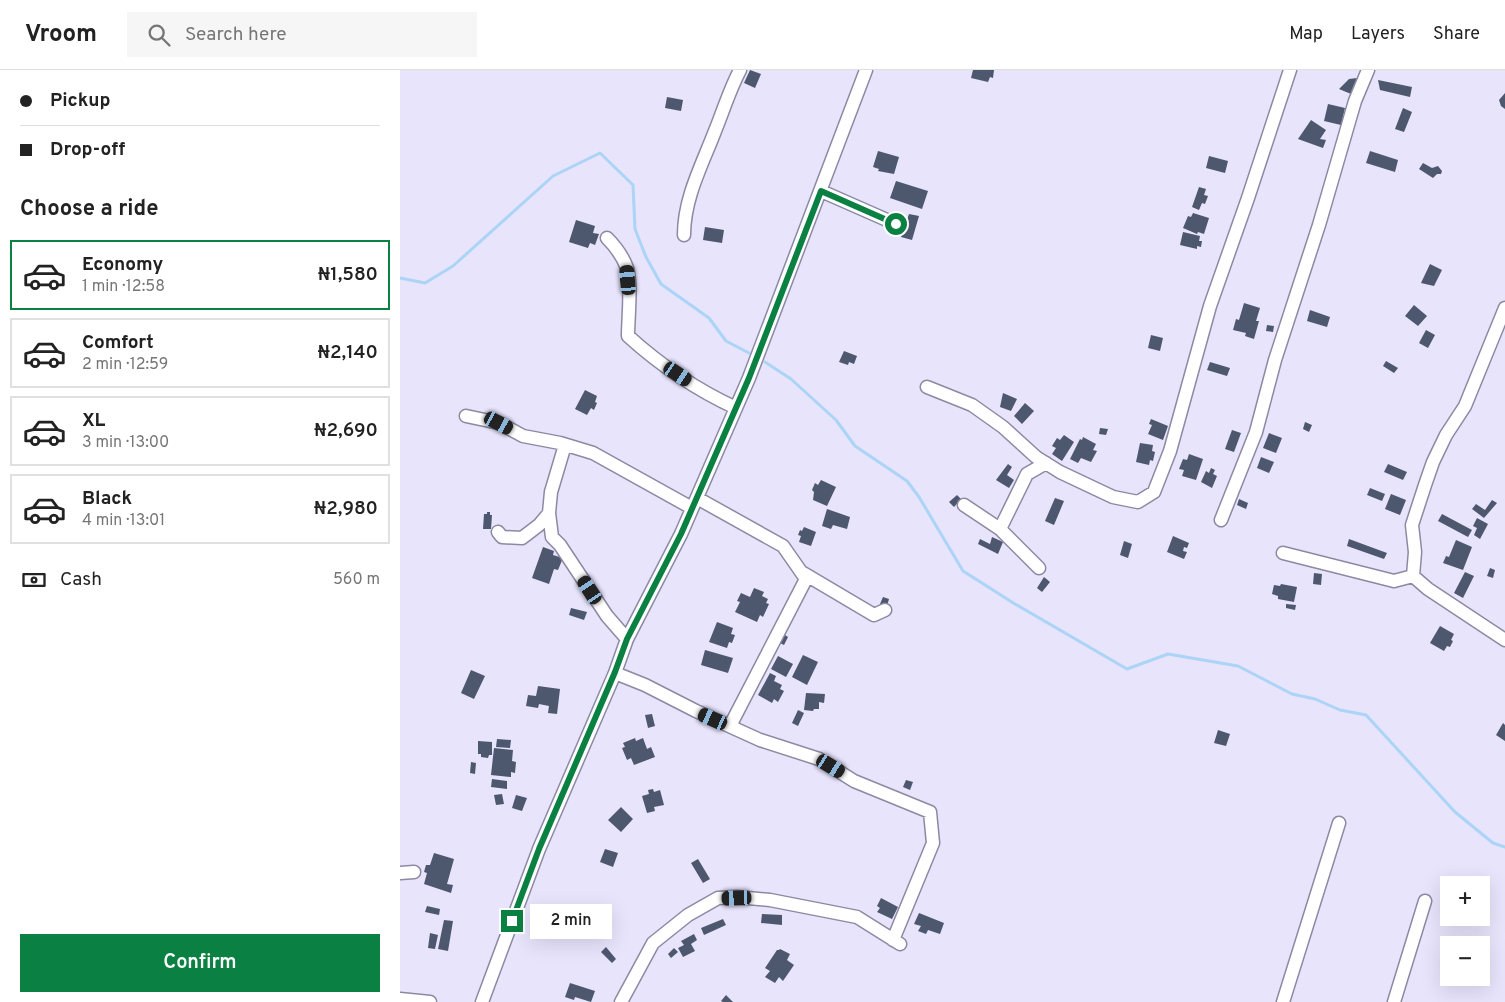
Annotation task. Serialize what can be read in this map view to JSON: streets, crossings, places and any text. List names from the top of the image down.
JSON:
{
  "page": {
    "header": "Vroom",
    "search": "Search here",
    "nav": ["Map", "Layers", "Share"],
    "banner": ["Pickup", "Drop-off"],
    "heading": "Choose a ride",
    "list": [
      {
        "name": "Economy",
        "note": "1 min · 12:58",
        "value": "₦1,580"
      },
      {
        "name": "Comfort",
        "note": "2 min · 12:59",
        "value": "₦2,140"
      },
      {
        "name": "XL",
        "note": "3 min · 13:00",
        "value": "₦2,690"
      },
      {
        "name": "Black",
        "note": "4 min · 13:01",
        "value": "₦2,980"
      }
    ],
    "pay": ["Cash", "560 m"],
    "map_buttons": ["+", "−"],
    "bubble": "2 min",
    "buttons": "Confirm"
  }
}
